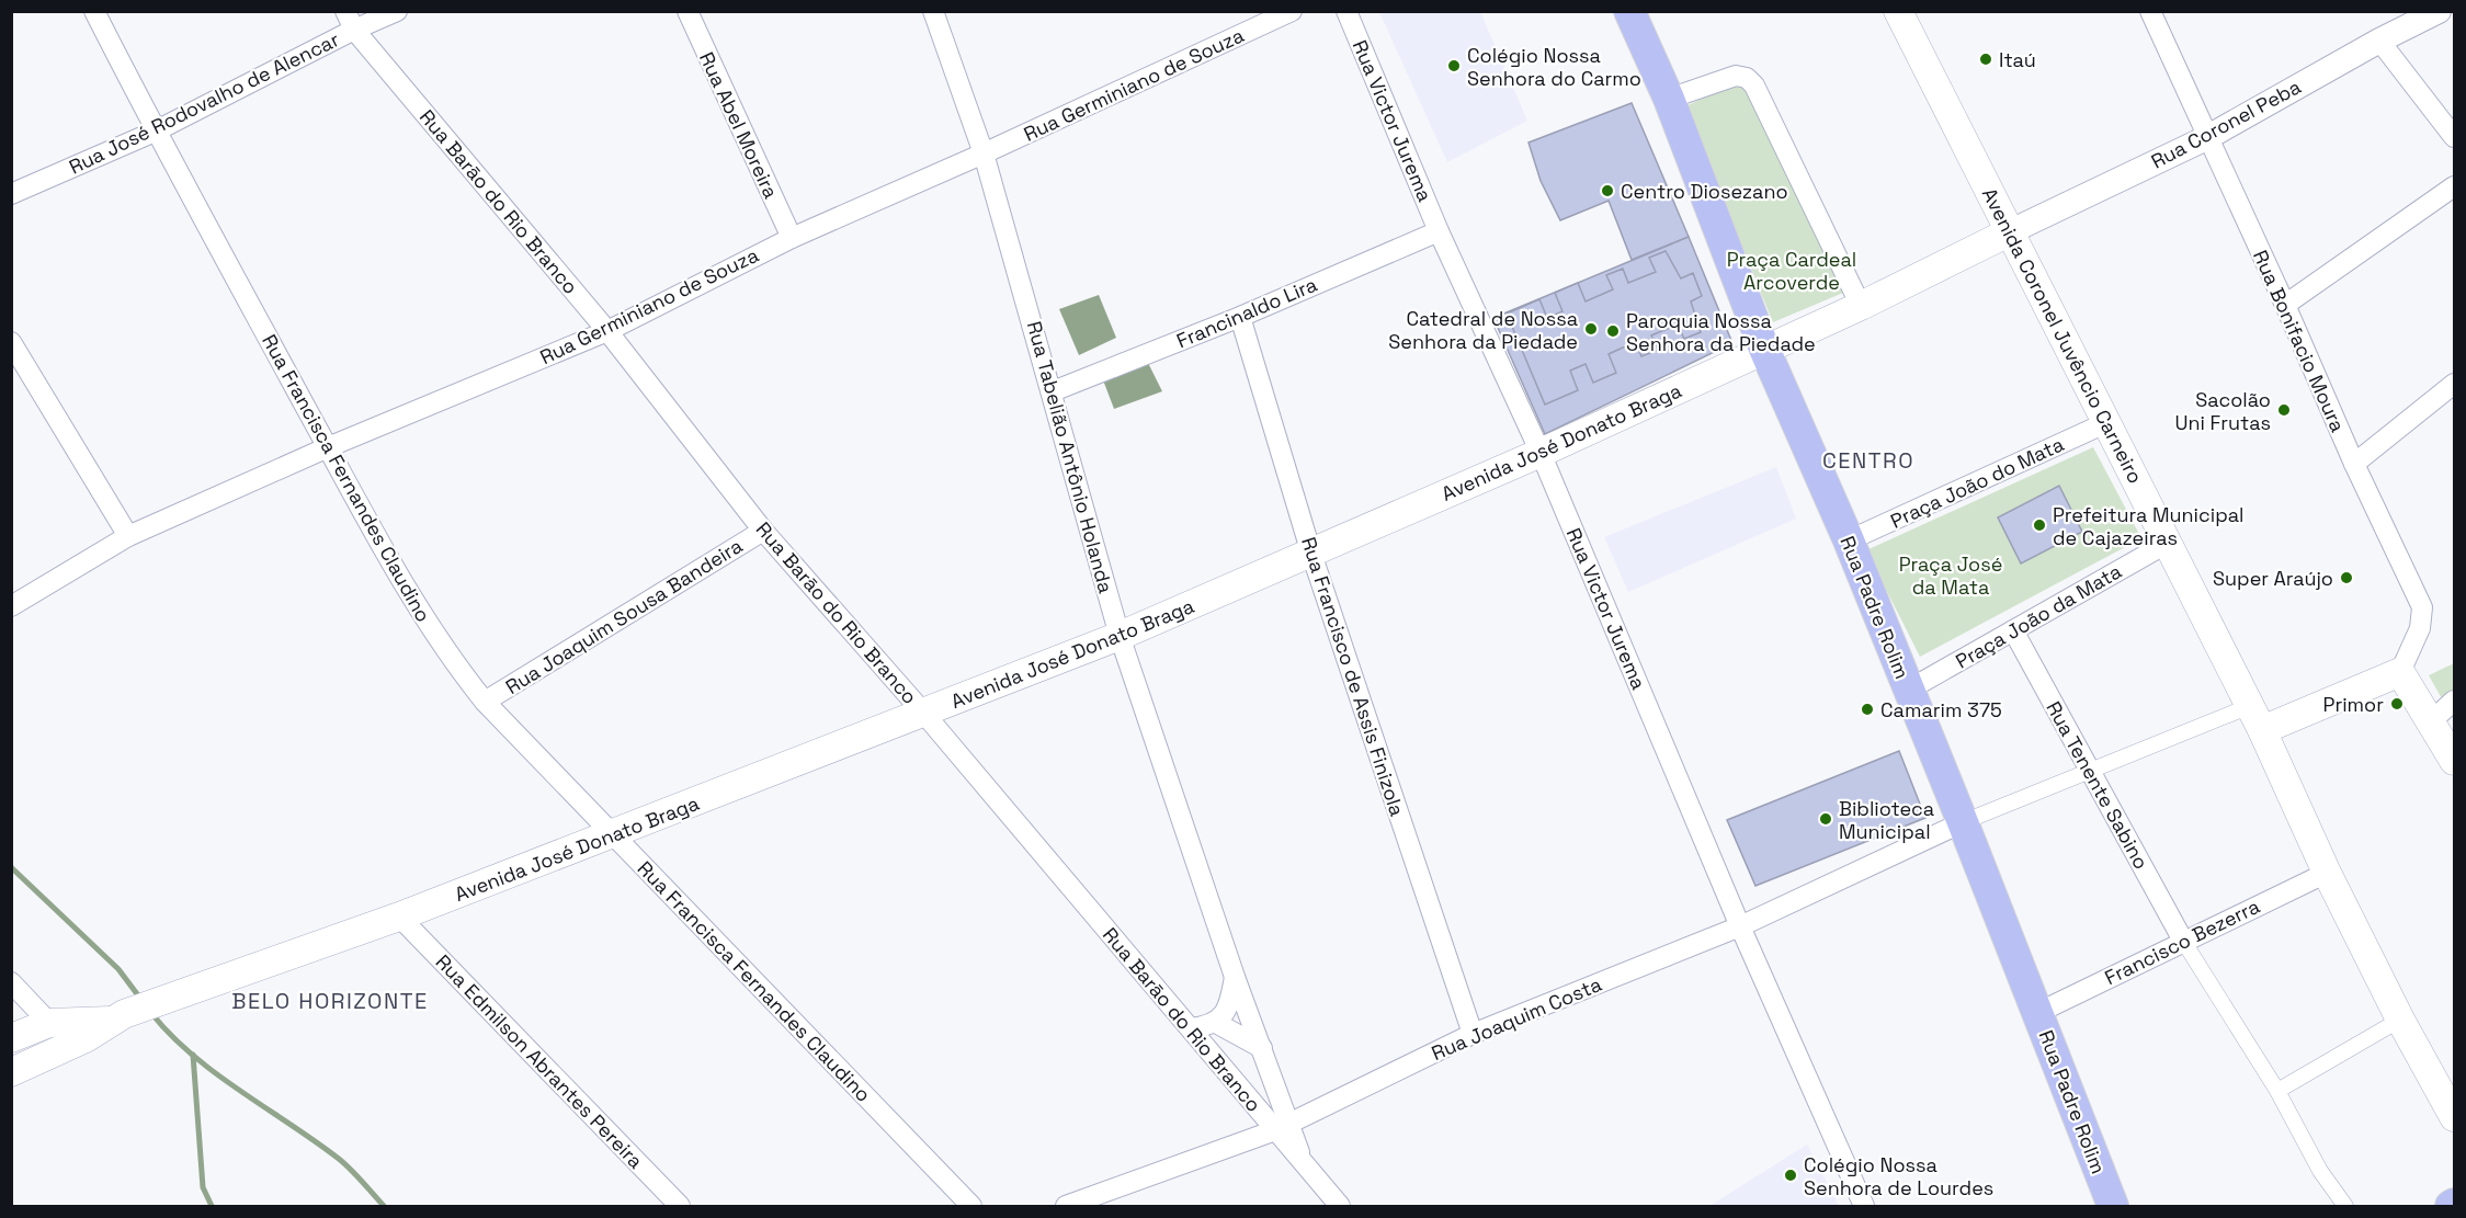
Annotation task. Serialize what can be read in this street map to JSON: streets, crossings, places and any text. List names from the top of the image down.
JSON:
{
  "streets": {
    "main road": ["Avenida Coronel Juvêncio Carneiro", "Avenida José Donato Braga", "Rua Padre Rolim"],
    "street": [
      "Rua Germiniano de Souza",
      "Rua José Rodovalho de Alencar",
      "Rua Victor Jurema",
      "Rua Coronel Peba",
      "Rua Abel Moreira",
      "Rua Barāo do Rio Branco",
      "Francinaldo Lira",
      "Rua Bonifacio Moura",
      "Rua Tabelião Antônio Holanda",
      "Rua Francisca Fernandes Claudino",
      "Praça João do Mata",
      "Rua Joaquim Sousa Bandeira",
      "Praça João da Mata",
      "Rua Francisco de Assis Finizola",
      "Rua Tenente Sabino",
      "Francisco Bezerra",
      "Rua Joaquim Costa",
      "Rua Edmilson Abrantes Pereira"
    ]
  },
  "crossings": [
    ["Rua Germiniano de Souza", "Rua Abel Moreira"],
    ["Rua Germiniano de Souza", "Rua Barāo do Rio Branco"],
    ["Rua Germiniano de Souza", "Rua Tabelião Antônio Holanda"],
    ["Rua Germiniano de Souza", "Rua Francisca Fernandes Claudino"],
    ["Rua José Rodovalho de Alencar", "Rua Barāo do Rio Branco"],
    ["Rua José Rodovalho de Alencar", "Rua Francisca Fernandes Claudino"],
    ["Rua Victor Jurema", "Francinaldo Lira"],
    ["Rua Victor Jurema", "Avenida José Donato Braga"],
    ["Rua Victor Jurema", "Rua Joaquim Costa"],
    ["Rua Coronel Peba", "Avenida Coronel Juvêncio Carneiro"],
    ["Rua Coronel Peba", "Rua Bonifacio Moura"],
    ["Rua Coronel Peba", "Avenida José Donato Braga"],
    ["Rua Barāo do Rio Branco", "Avenida José Donato Braga"],
    ["Rua Barāo do Rio Branco", "Rua Tabelião Antônio Holanda"],
    ["Rua Barāo do Rio Branco", "Rua Joaquim Sousa Bandeira"],
    ["Rua Barāo do Rio Branco", "Rua Joaquim Costa"],
    ["Francinaldo Lira", "Rua Tabelião Antônio Holanda"],
    ["Francinaldo Lira", "Rua Francisco de Assis Finizola"],
    ["Avenida Coronel Juvêncio Carneiro", "Avenida José Donato Braga"],
    ["Avenida Coronel Juvêncio Carneiro", "Praça João do Mata"],
    ["Avenida Coronel Juvêncio Carneiro", "Praça João da Mata"],
    ["Avenida Coronel Juvêncio Carneiro", "Francisco Bezerra"],
    ["Avenida José Donato Braga", "Rua Tabelião Antônio Holanda"],
    ["Avenida José Donato Braga", "Rua Francisca Fernandes Claudino"],
    ["Avenida José Donato Braga", "Rua Padre Rolim"],
    ["Avenida José Donato Braga", "Rua Francisco de Assis Finizola"],
    ["Avenida José Donato Braga", "Rua Edmilson Abrantes Pereira"],
    ["Rua Tabelião Antônio Holanda", "Rua Joaquim Costa"],
    ["Rua Francisca Fernandes Claudino", "Rua Joaquim Sousa Bandeira"],
    ["Praça João do Mata", "Rua Padre Rolim"],
    ["Rua Padre Rolim", "Praça João da Mata"],
    ["Rua Padre Rolim", "Francisco Bezerra"],
    ["Rua Padre Rolim", "Rua Joaquim Costa"],
    ["Praça João da Mata", "Rua Tenente Sabino"],
    ["Rua Francisco de Assis Finizola", "Rua Joaquim Costa"],
    ["Rua Tenente Sabino", "Francisco Bezerra"]
  ],
  "districts": ["CENTRO", "BELO HORIZONTE"],
  "parks": ["Praça Cardeal Arcoverde", "Praça José da Mata"],
  "places": [
    "Itaú",
    "Colégio Nossa Senhora do Carmo",
    "Centro Diosezano",
    "Catedral de Nossa Senhora da Piedade",
    "Paroquia Nossa Senhora da Piedade",
    "Sacolão Uni Frutas",
    "Prefeitura Municipal de Cajazeiras",
    "Super Araújo",
    "Primor",
    "Camarim 375",
    "Biblioteca Municipal",
    "Colégio Nossa Senhora de Lourdes"
  ]
}
